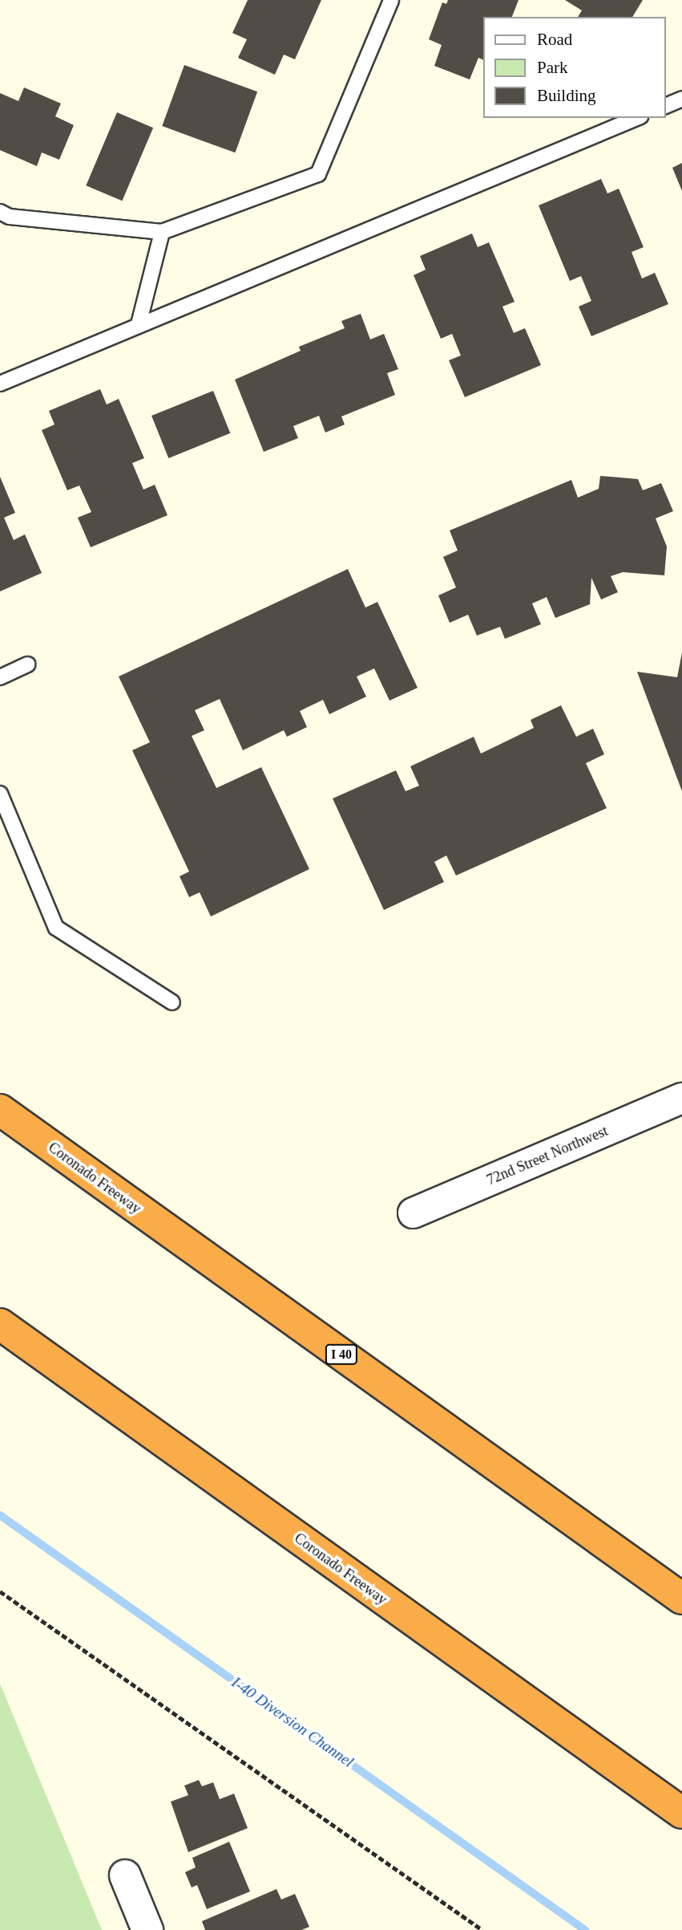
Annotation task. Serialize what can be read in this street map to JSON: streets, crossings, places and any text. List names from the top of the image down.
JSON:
{
  "streets": {
    "highway": ["Coronado Freeway", "I 40"],
    "street": ["72nd Street Northwest"]
  },
  "water": ["I-40 Diversion Channel"],
  "legend": ["Road", "Park", "Building"]
}
